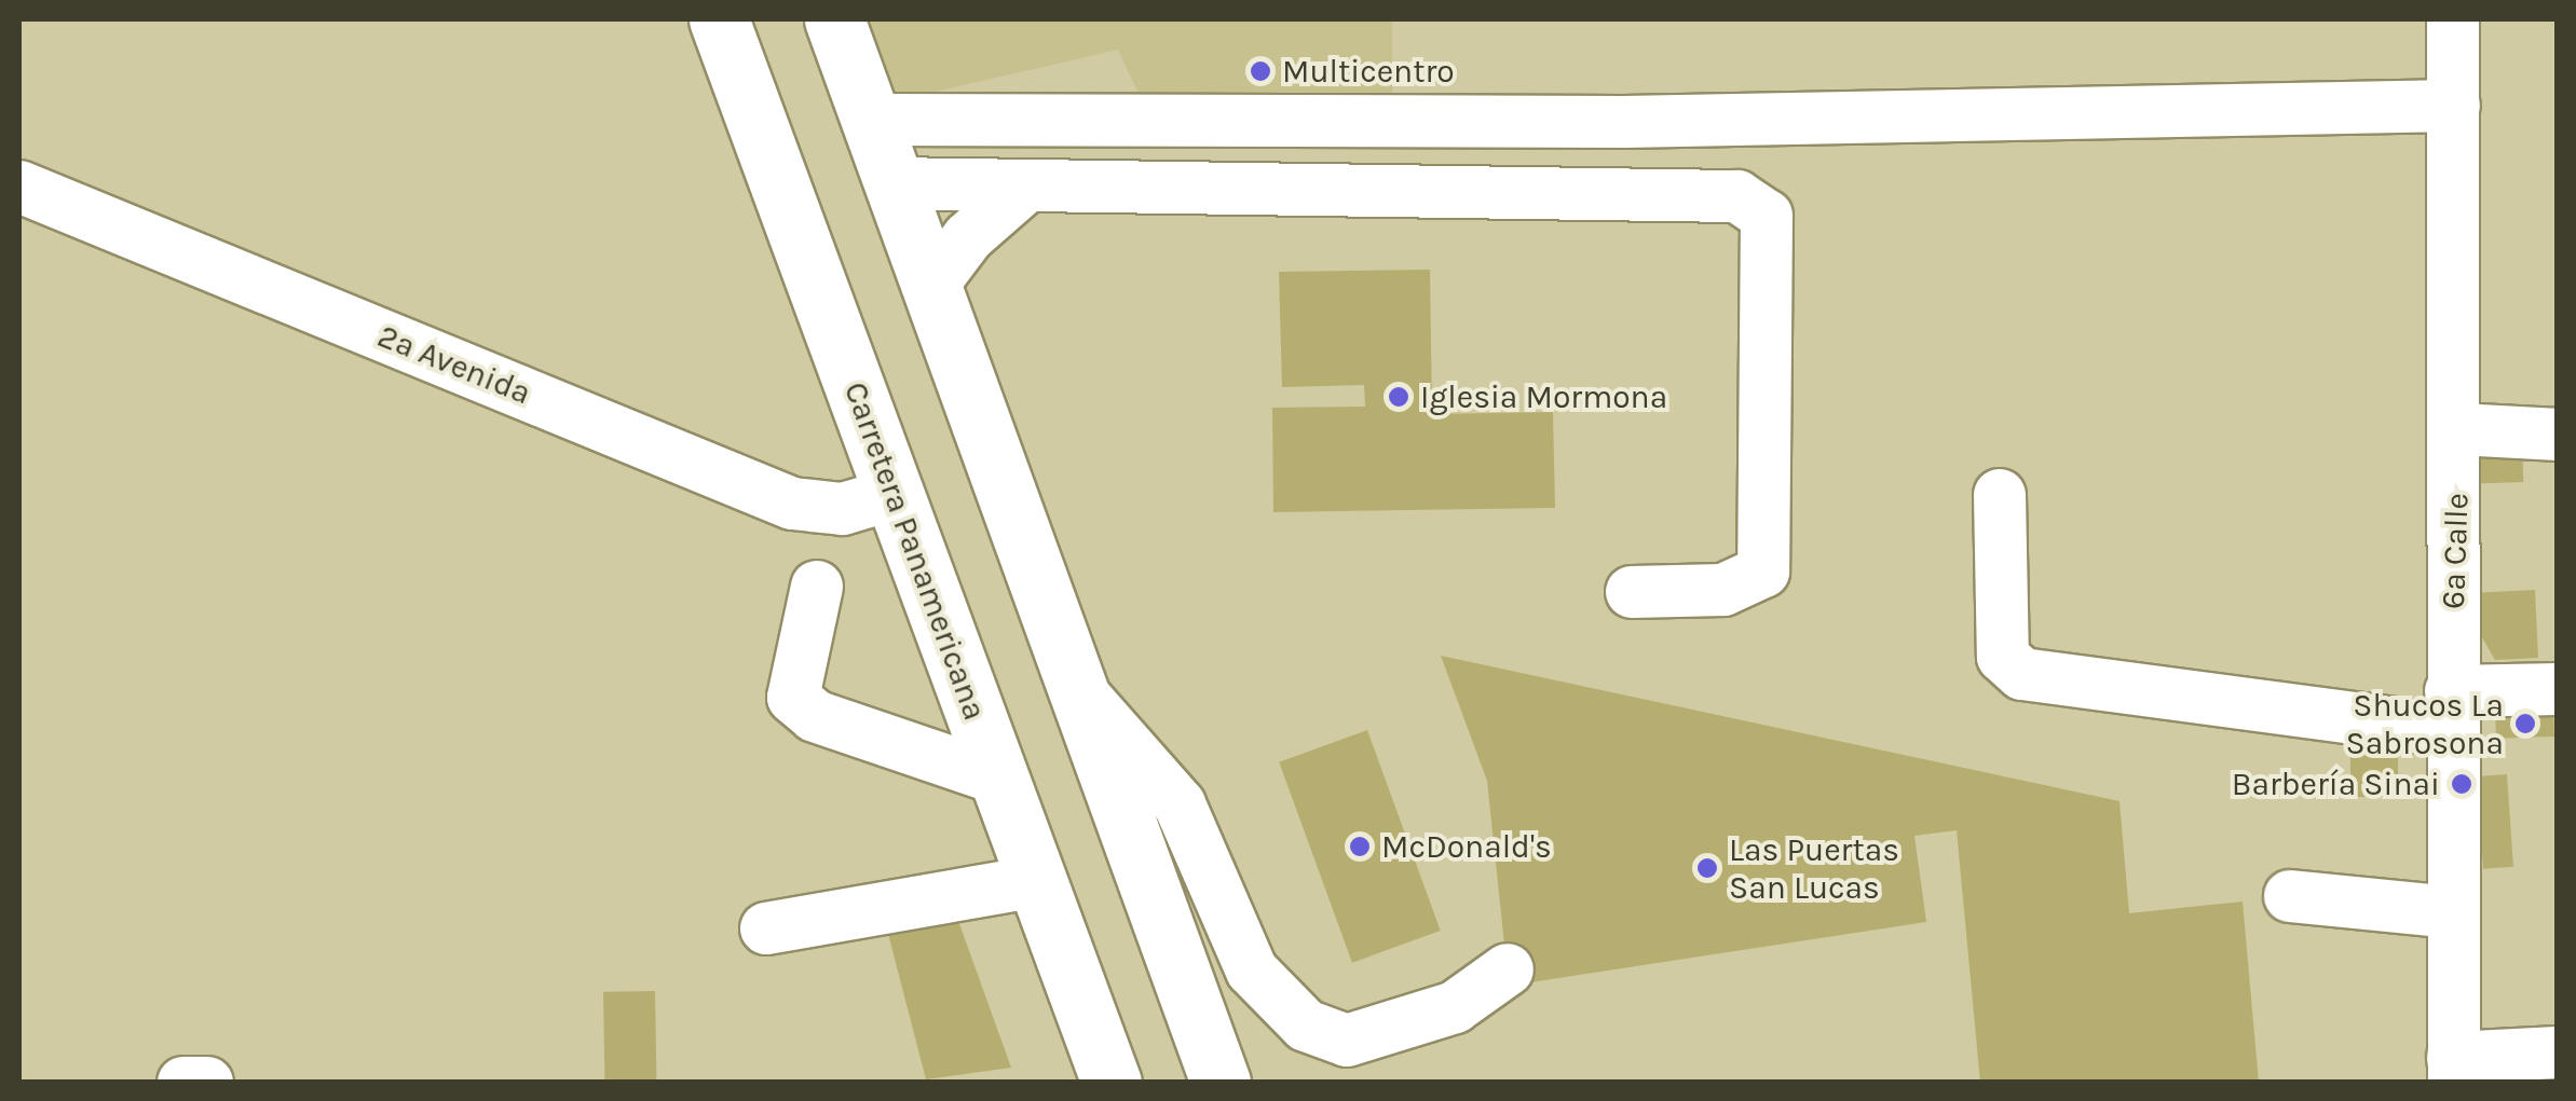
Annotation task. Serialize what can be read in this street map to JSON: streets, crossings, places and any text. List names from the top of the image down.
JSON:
{
  "streets": {
    "highway": ["Carretera Panamericana"],
    "street": ["2a Avenida", "6a Calle"]
  },
  "crossings": [
    ["2a Avenida", "Carretera Panamericana"]
  ],
  "places": [
    "Multicentro",
    "Iglesia Mormona",
    "Shucos La Sabrosona",
    "Barbería Sinai",
    "McDonald's",
    "Las Puertas San Lucas"
  ]
}
